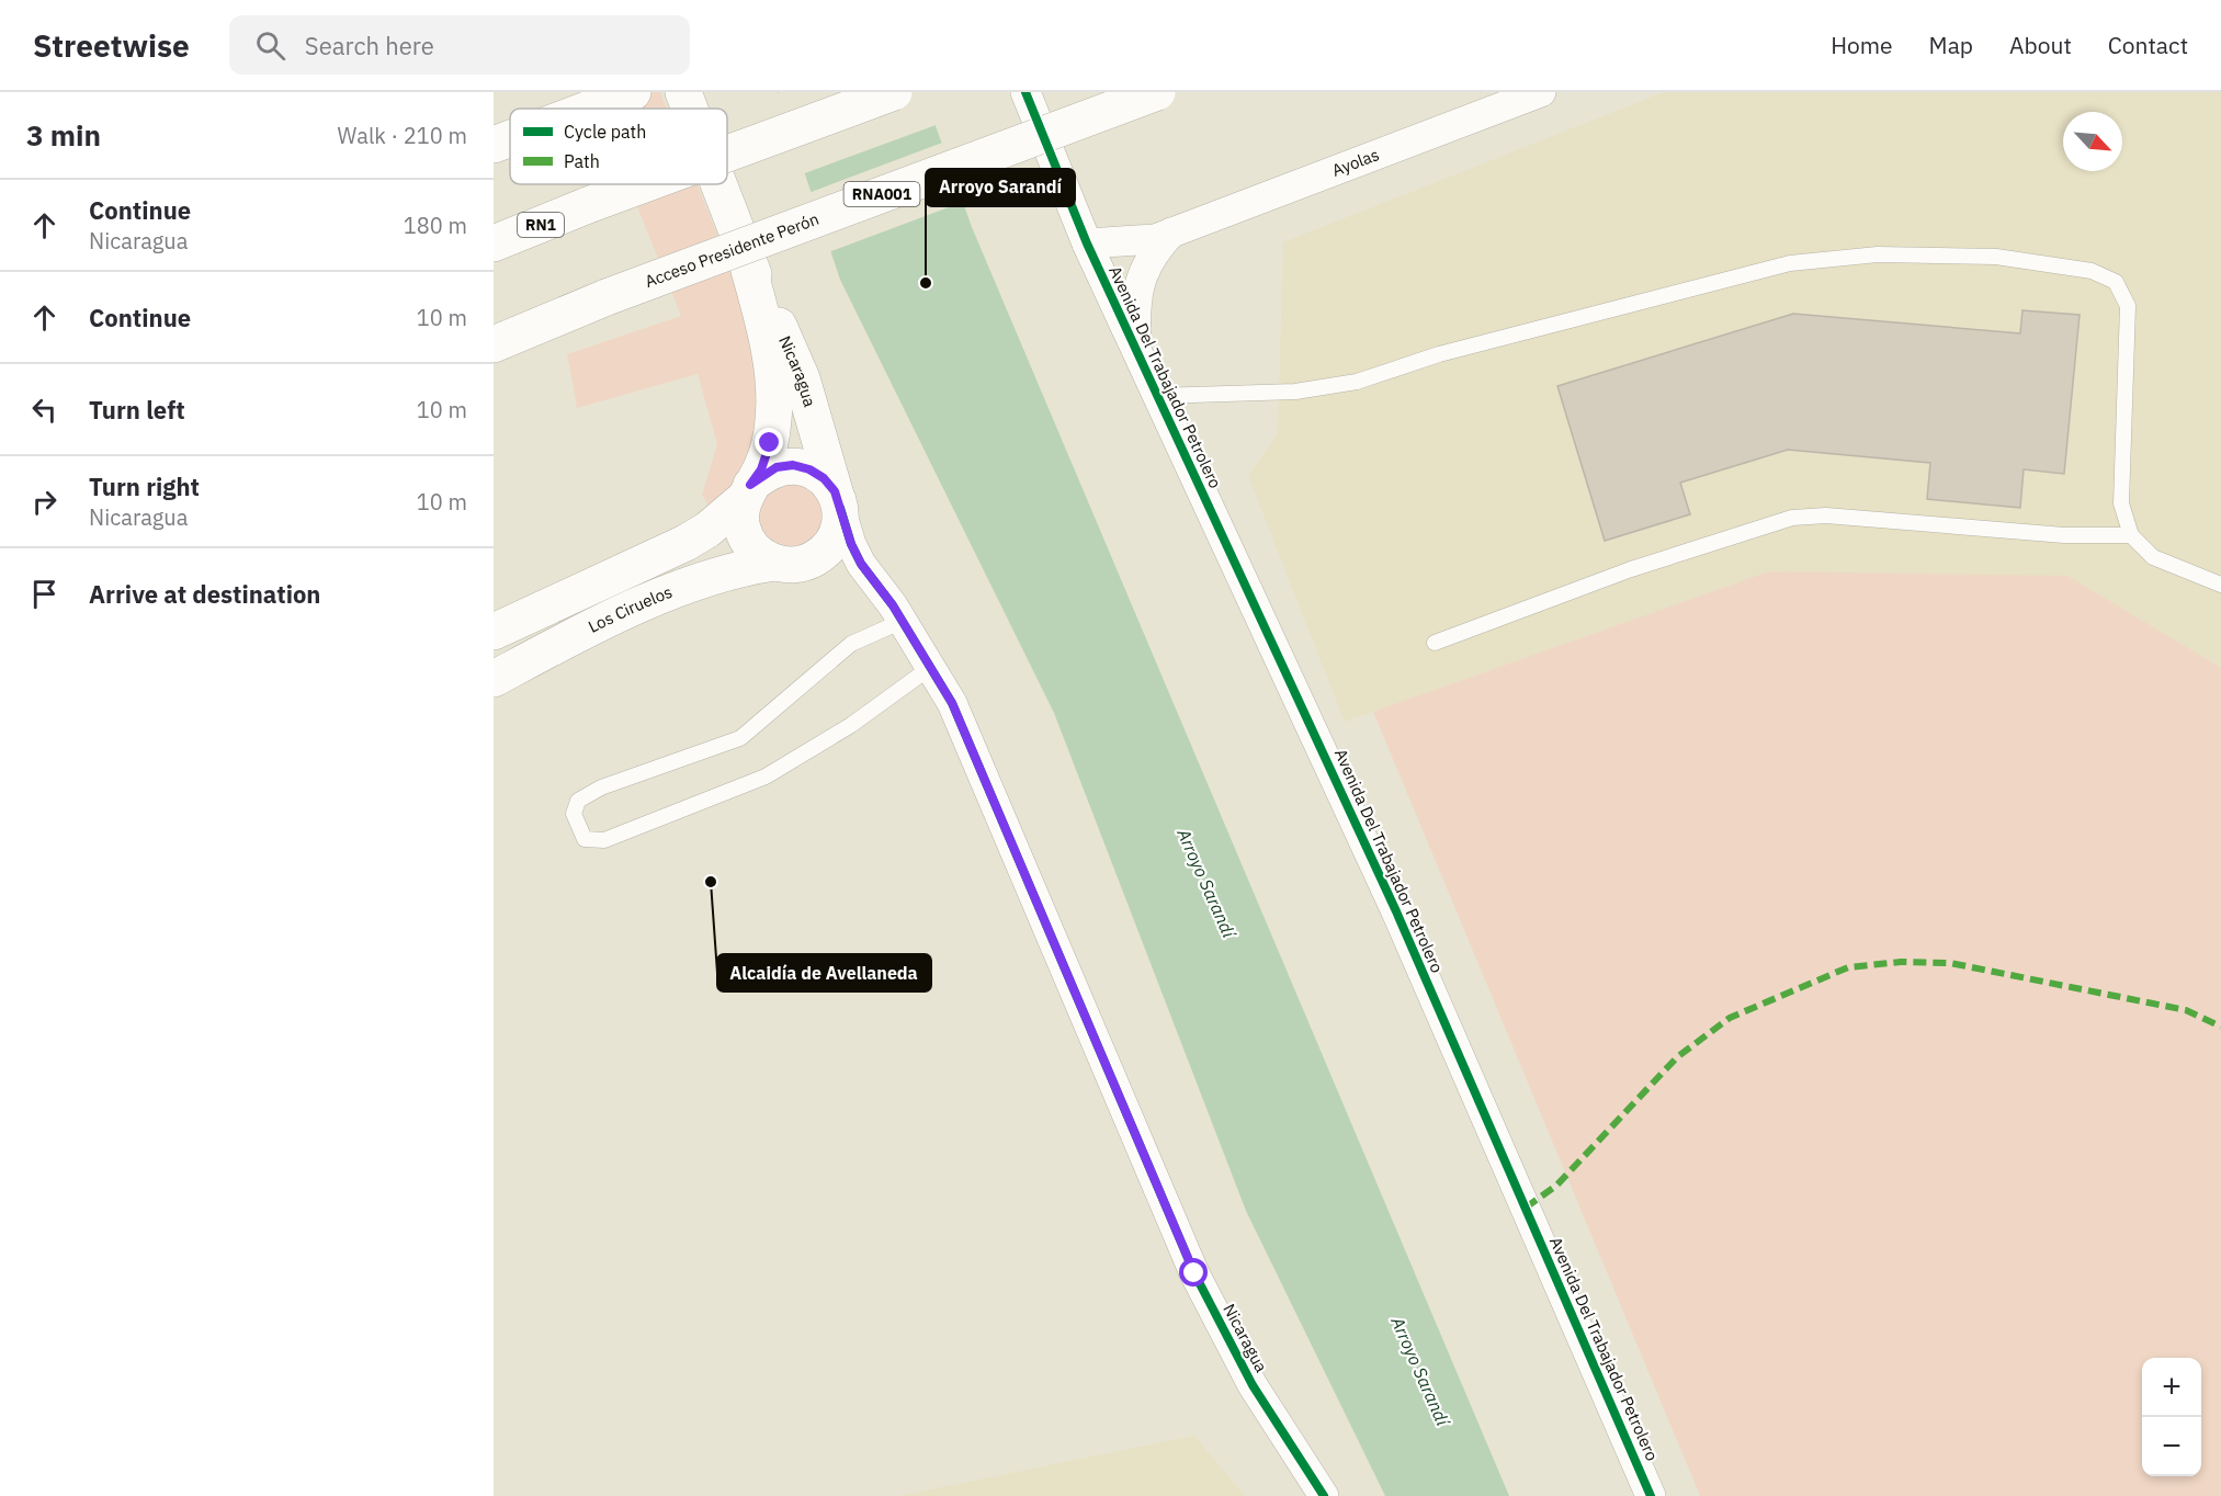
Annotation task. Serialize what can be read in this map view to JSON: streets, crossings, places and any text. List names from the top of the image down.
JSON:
{
  "streets": {
    "main road": [
      "RNA001",
      "RN1",
      "Acceso Presidente Perón",
      "Nicaragua",
      "Los Ciruelos"
    ],
    "street": ["Ayolas", "Avenida Del Trabajador Petrolero"]
  },
  "crossings": [
    ["Ayolas", "Avenida Del Trabajador Petrolero"],
    ["Nicaragua", "Los Ciruelos"]
  ],
  "water": ["Arroyo Sarandí"],
  "places": ["Arroyo Sarandí", "Alcaidía de Avellaneda"],
  "legend": ["Cycle path", "Path"],
  "north": "bottom right",
  "page": {
    "header": "Streetwise",
    "search": "Search here",
    "nav": [
      "Home",
      "Map",
      "About",
      "Contact"
    ],
    "heading": ["3 min", "Walk · 210 m"],
    "list": [
      ["Continue", "Nicaragua", "180 m"],
      ["Continue", "10 m"],
      ["Turn left", "10 m"],
      ["Turn right", "Nicaragua", "10 m"],
      "Arrive at destination"
    ],
    "map_buttons": ["+", "−"]
  }
}
